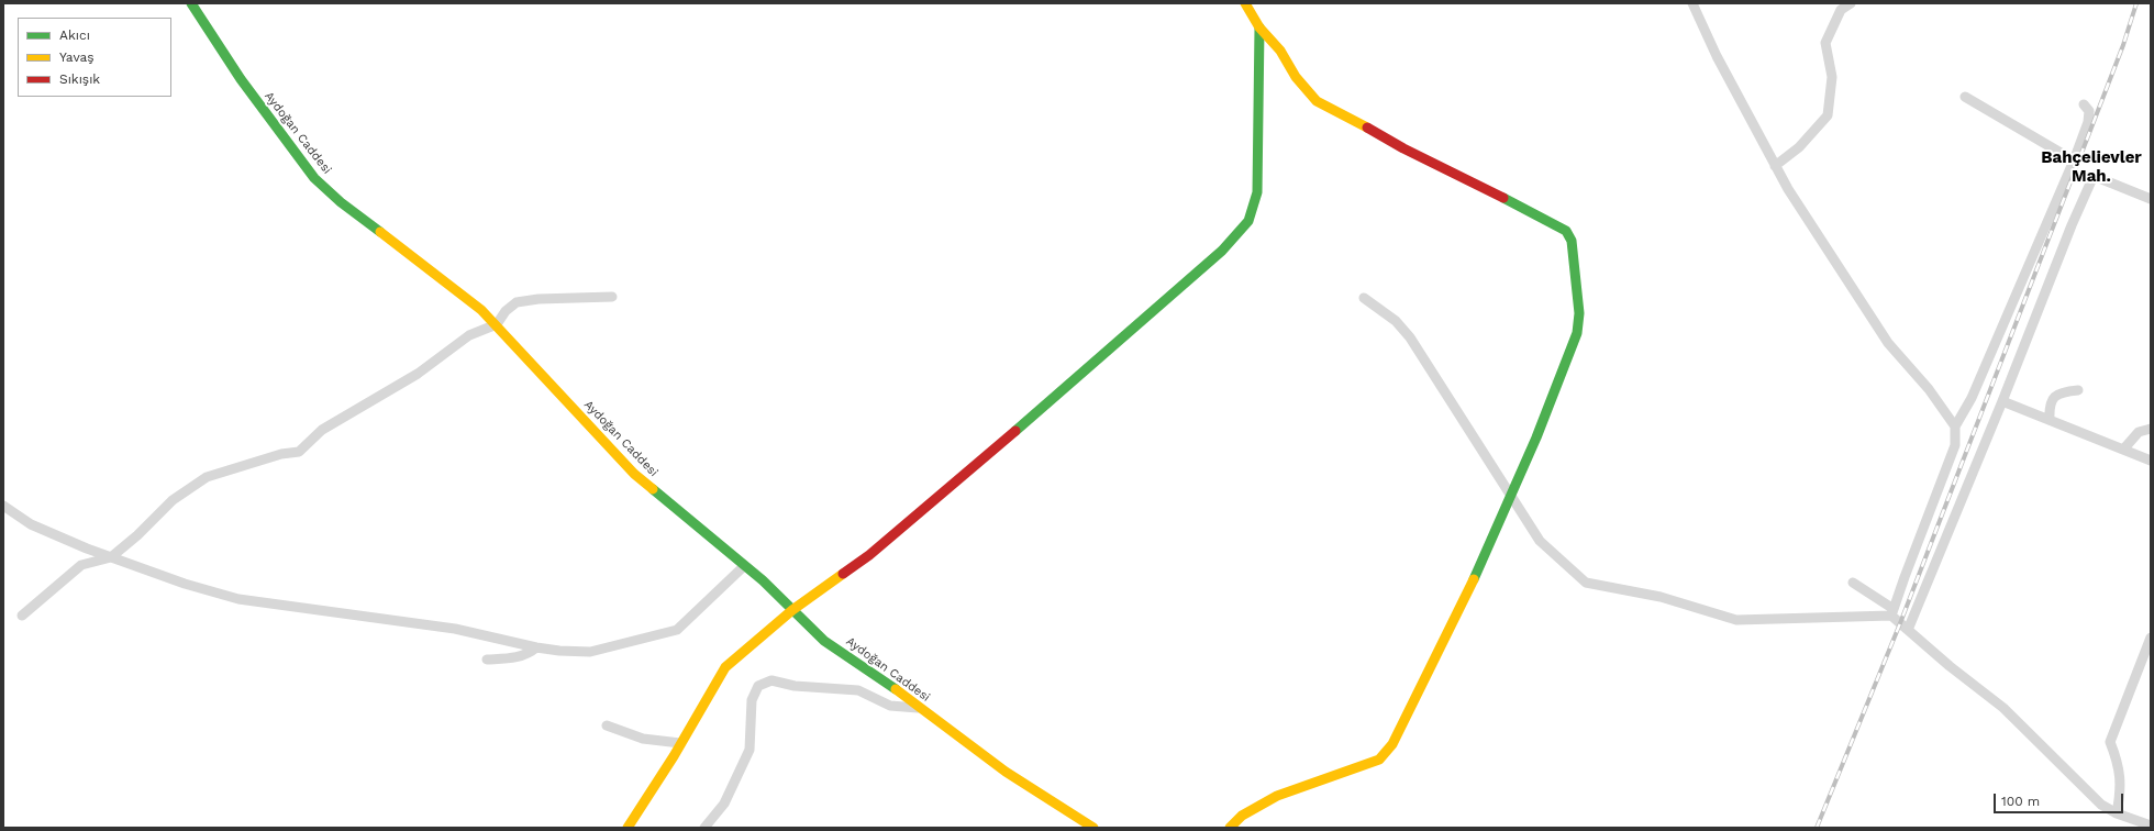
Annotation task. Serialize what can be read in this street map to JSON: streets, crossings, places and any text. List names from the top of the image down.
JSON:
{
  "streets": {
    "street": ["Aydoğan Caddesi"]
  },
  "districts": ["Bahçelievler Mah."],
  "legend": ["Akıcı", "Yavaş", "Sıkışık"],
  "scale_bar": "100 m"
}
